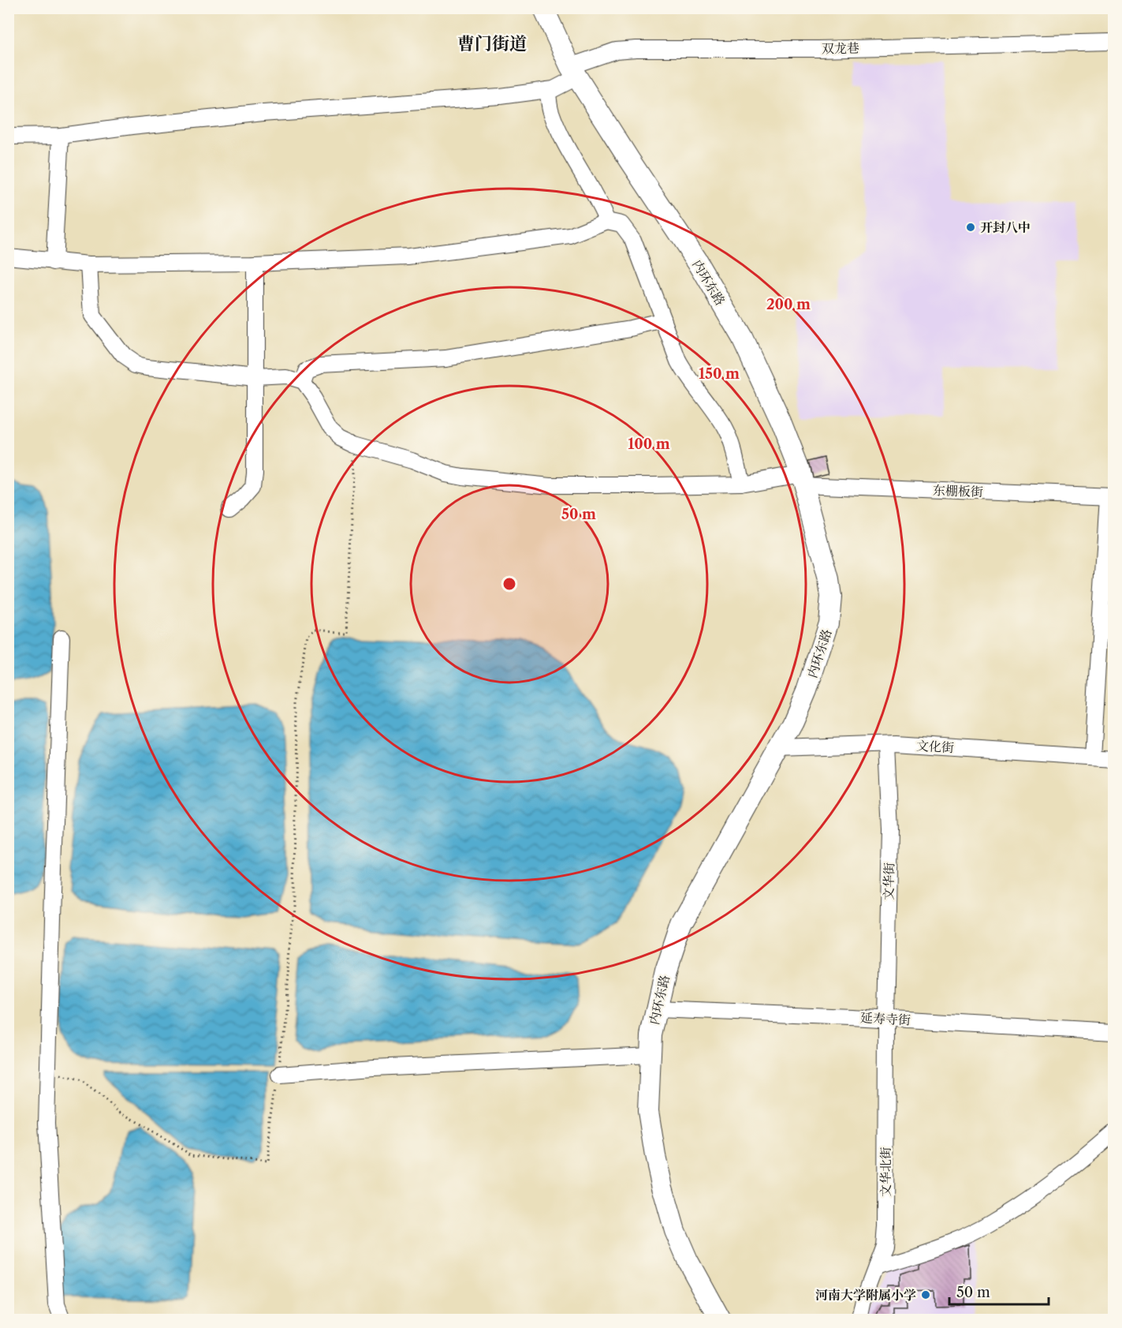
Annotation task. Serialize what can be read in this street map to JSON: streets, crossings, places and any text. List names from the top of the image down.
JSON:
{
  "streets": {
    "street": [
      "双龙巷",
      "内环东路",
      "东棚板街",
      "文化街",
      "文华街",
      "延寿寺街",
      "文华北街"
    ]
  },
  "crossings": [
    ["双龙巷", "内环东路"],
    ["内环东路", "东棚板街"],
    ["内环东路", "文化街"],
    ["内环东路", "延寿寺街"],
    ["文化街", "文华街"],
    ["文华街", "延寿寺街"],
    ["文华街", "文华北街"],
    ["延寿寺街", "文华北街"]
  ],
  "districts": ["曹门街道"],
  "places": ["开封八中", "河南大学附属小学"],
  "scale_bar": "50 m",
  "rings": [
    "200 m",
    "150 m",
    "100 m",
    "50 m"
  ]
}
